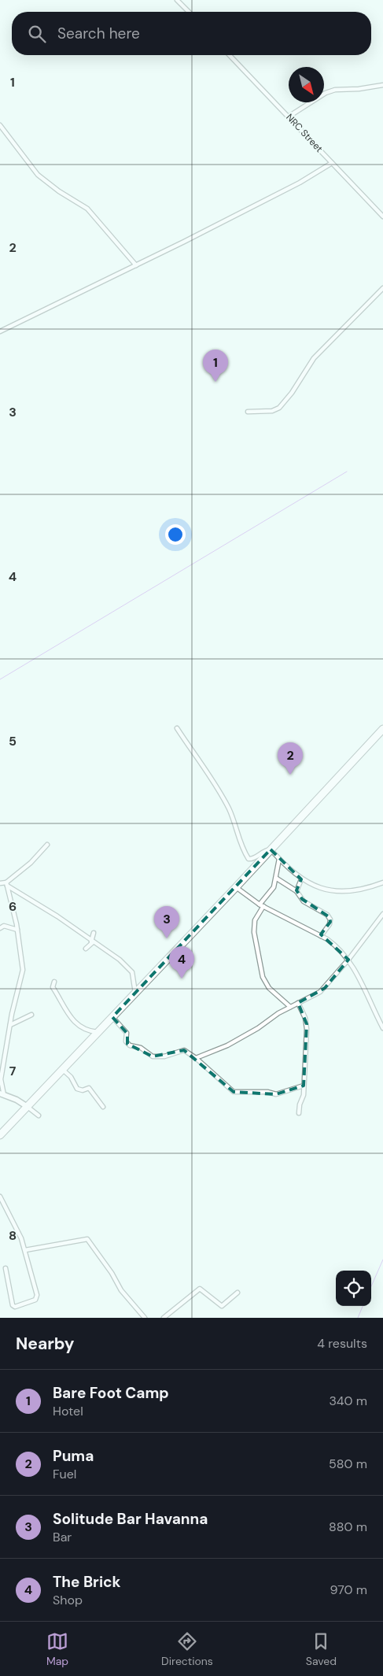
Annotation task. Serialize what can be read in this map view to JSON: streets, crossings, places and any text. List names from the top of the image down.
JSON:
{
  "streets": {
    "street": ["NRC Street"]
  },
  "north": "bottom right",
  "page": {
    "search": "Search here",
    "pins": [
      "1",
      "2",
      "3",
      "4"
    ],
    "heading": ["Nearby", "4 results"],
    "list": [
      {
        "mark": "1",
        "name": "Bare Foot Camp",
        "note": "Hotel",
        "value": "340 m"
      },
      {
        "mark": "2",
        "name": "Puma",
        "note": "Fuel",
        "value": "580 m"
      },
      {
        "mark": "3",
        "name": "Solitude Bar Havanna",
        "note": "Bar",
        "value": "880 m"
      },
      {
        "mark": "4",
        "name": "The Brick",
        "note": "Shop",
        "value": "970 m"
      }
    ],
    "nav": ["Map", "Directions", "Saved"]
  },
  "grid": {
    "rows": [
      "1",
      "2",
      "3",
      "4",
      "5",
      "6",
      "7",
      "8"
    ]
  }
}
